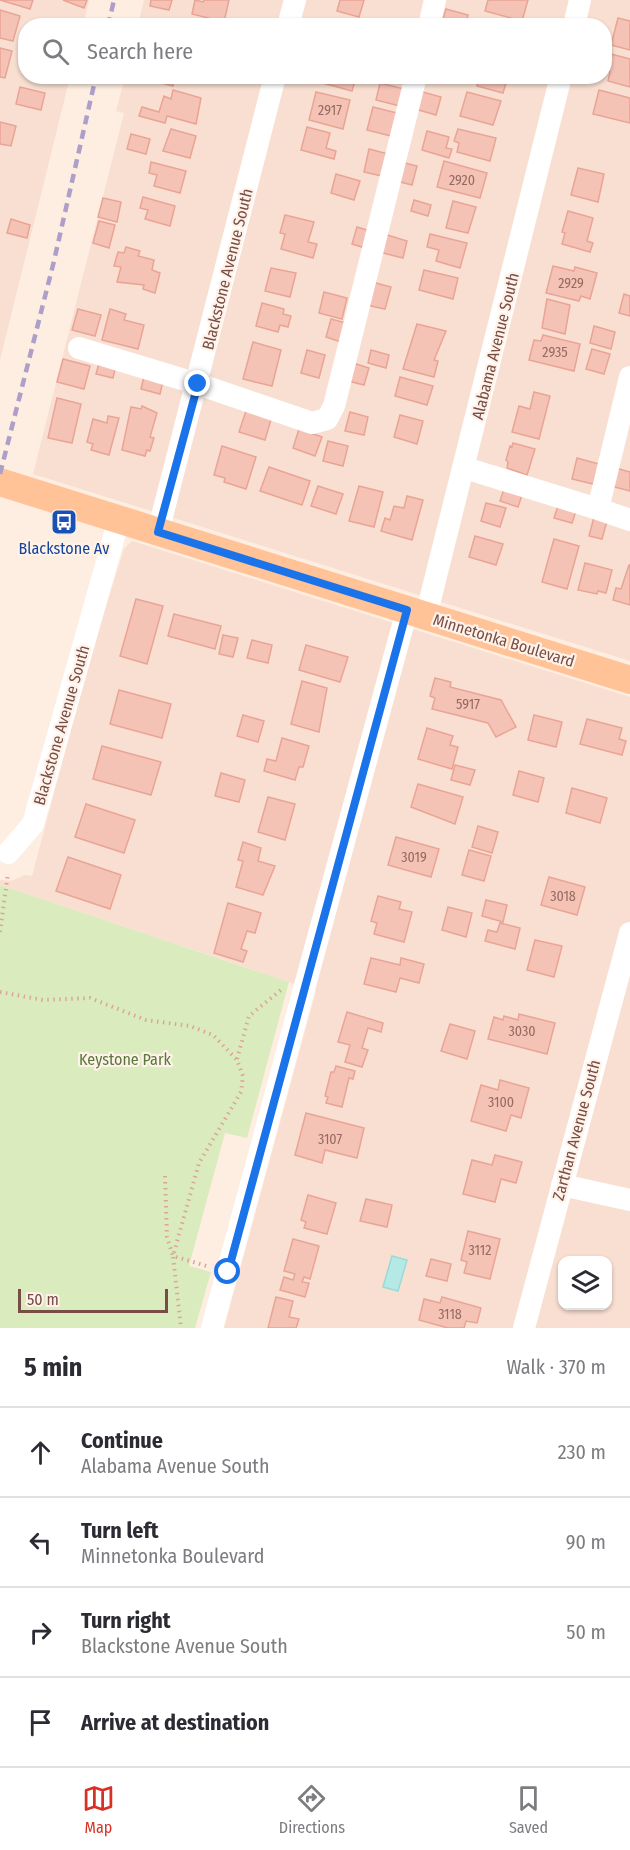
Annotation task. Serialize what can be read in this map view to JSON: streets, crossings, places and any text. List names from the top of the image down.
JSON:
{
  "streets": {
    "main road": ["Minnetonka Boulevard"],
    "street": ["Blackstone Avenue South", "Alabama Avenue South", "Zarthan Avenue South"]
  },
  "crossings": [
    ["Blackstone Avenue South", "Minnetonka Boulevard"],
    ["Alabama Avenue South", "Minnetonka Boulevard"]
  ],
  "parks": ["Keystone Park"],
  "places": {
    "bus stop": ["Blackstone Av"]
  },
  "house_numbers": [
    "2917",
    "2920",
    "2929",
    "2935",
    "5917",
    "3019",
    "3018",
    "3030",
    "3100",
    "3107",
    "3112",
    "3118"
  ],
  "scale_bar": "50 m",
  "page": {
    "search": "Search here",
    "scale": "50 m",
    "heading": ["5 min", "Walk · 370 m"],
    "list": [
      ["Continue", "Alabama Avenue South", "230 m"],
      ["Turn left", "Minnetonka Boulevard", "90 m"],
      ["Turn right", "Blackstone Avenue South", "50 m"],
      "Arrive at destination"
    ],
    "nav": ["Map", "Directions", "Saved"]
  }
}
